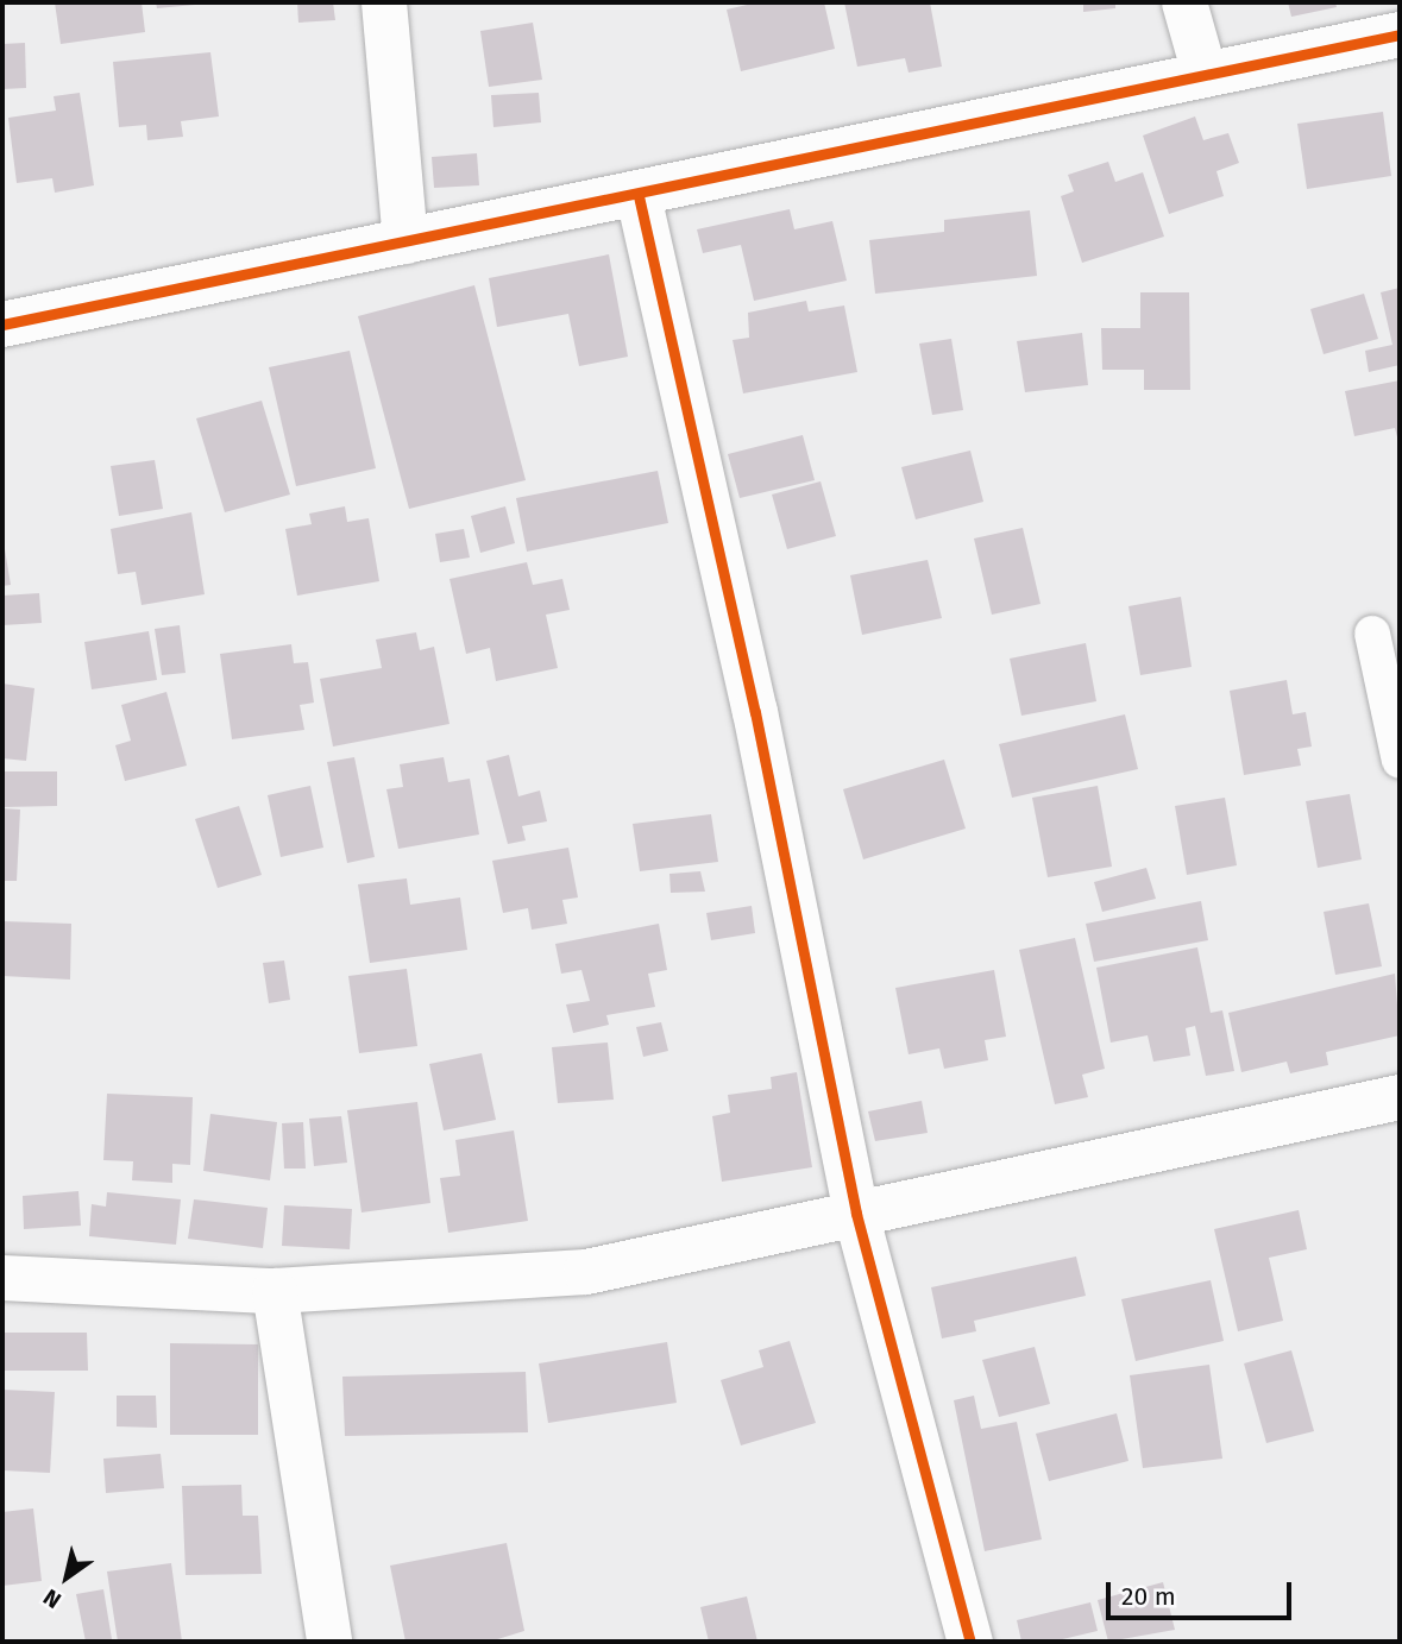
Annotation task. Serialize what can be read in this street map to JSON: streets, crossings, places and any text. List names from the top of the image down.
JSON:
{
  "scale_bar": "20 m",
  "north": "bottom left"
}
